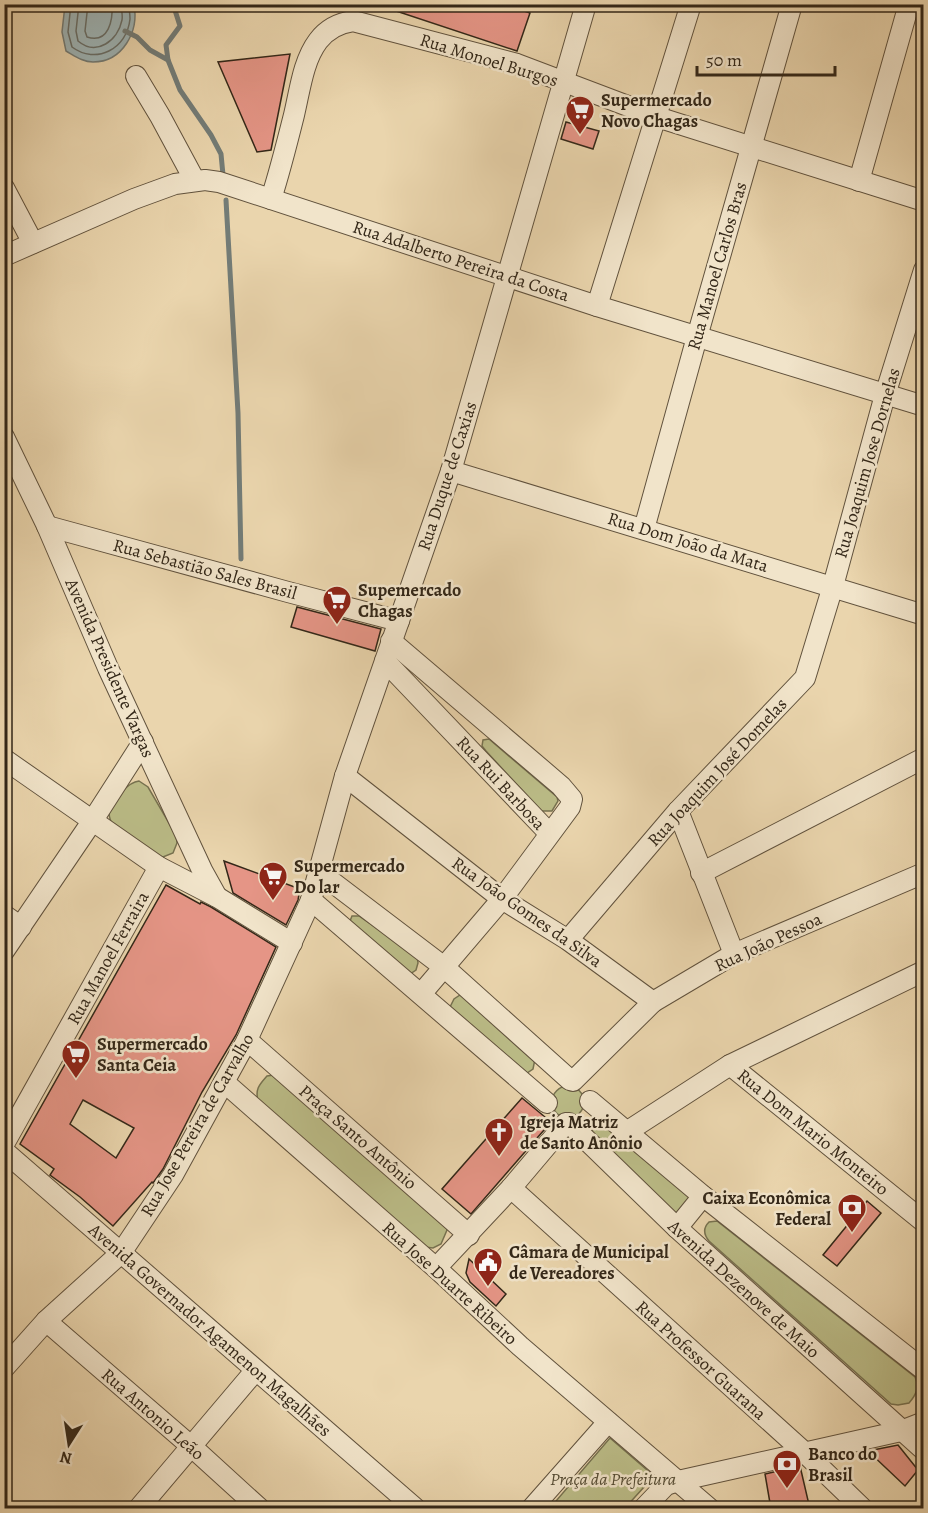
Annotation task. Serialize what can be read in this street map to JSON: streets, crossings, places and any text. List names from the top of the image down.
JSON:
{
  "streets": {
    "street": [
      "Rua Monoel Burgos",
      "Rua Adalberto Pereira da Costa",
      "Rua Manoel Carlos Bras",
      "Rua Joaquim Jose Dornelas",
      "Rua Duque de Caxias",
      "Rua Dom João da Mata",
      "Rua Sebastião Sales Brasil",
      "Avenida Presidente Vargas",
      "Rua Joaquim José Domelas",
      "Rua Rui Barbosa",
      "Rua João Gomes da Silva",
      "Rua João Pessoa",
      "Rua Manoel Ferraira",
      "Rua Jose Pereira de Carvalho",
      "Rua Dom Mario Monteiro",
      "Praça Santo Antônio",
      "Rua Jose Duarte Ribeiro",
      "Avenida Dezenove de Maio",
      "Avenida Governador Agamenon Magalhães",
      "Rua Professor Guarana",
      "Rua Antonio Leão"
    ]
  },
  "crossings": [
    ["Rua Monoel Burgos", "Rua Adalberto Pereira da Costa"],
    ["Rua Monoel Burgos", "Rua Manoel Carlos Bras"],
    ["Rua Monoel Burgos", "Rua Duque de Caxias"],
    ["Rua Adalberto Pereira da Costa", "Rua Manoel Carlos Bras"],
    ["Rua Adalberto Pereira da Costa", "Rua Joaquim Jose Dornelas"],
    ["Rua Adalberto Pereira da Costa", "Rua Duque de Caxias"],
    ["Rua Manoel Carlos Bras", "Rua Dom João da Mata"],
    ["Rua Joaquim Jose Dornelas", "Rua Dom João da Mata"],
    ["Rua Joaquim Jose Dornelas", "Rua Joaquim José Domelas"],
    ["Rua Duque de Caxias", "Rua Dom João da Mata"],
    ["Rua Duque de Caxias", "Rua Sebastião Sales Brasil"],
    ["Rua Duque de Caxias", "Rua Rui Barbosa"],
    ["Rua Duque de Caxias", "Rua João Gomes da Silva"],
    ["Rua Duque de Caxias", "Rua Jose Pereira de Carvalho"],
    ["Rua Dom João da Mata", "Rua Joaquim José Domelas"],
    ["Rua Sebastião Sales Brasil", "Avenida Presidente Vargas"],
    ["Rua Joaquim José Domelas", "Rua João Gomes da Silva"],
    ["Rua Rui Barbosa", "Rua João Gomes da Silva"],
    ["Rua João Gomes da Silva", "Rua João Pessoa"],
    ["Rua João Pessoa", "Avenida Dezenove de Maio"],
    ["Rua Jose Pereira de Carvalho", "Praça Santo Antônio"],
    ["Rua Jose Pereira de Carvalho", "Rua Jose Duarte Ribeiro"],
    ["Rua Jose Pereira de Carvalho", "Avenida Governador Agamenon Magalhães"],
    ["Rua Jose Pereira de Carvalho", "Rua Antonio Leão"]
  ],
  "parks": ["Praça da Prefeitura"],
  "places": {
    "supermarket": [
      "Supermercado Novo Chagas",
      "Supemercado Chagas",
      "Supermercado Do lar",
      "Supermercado Santa Ceia"
    ],
    "church": ["Igreja Matriz de Santo Anônio"],
    "bank": ["Caixa Econômica Federal", "Banco do Brasil"],
    "public building": ["Câmara de Municipal de Vereadores"]
  },
  "scale_bar": "50 m",
  "north": "bottom"
}
